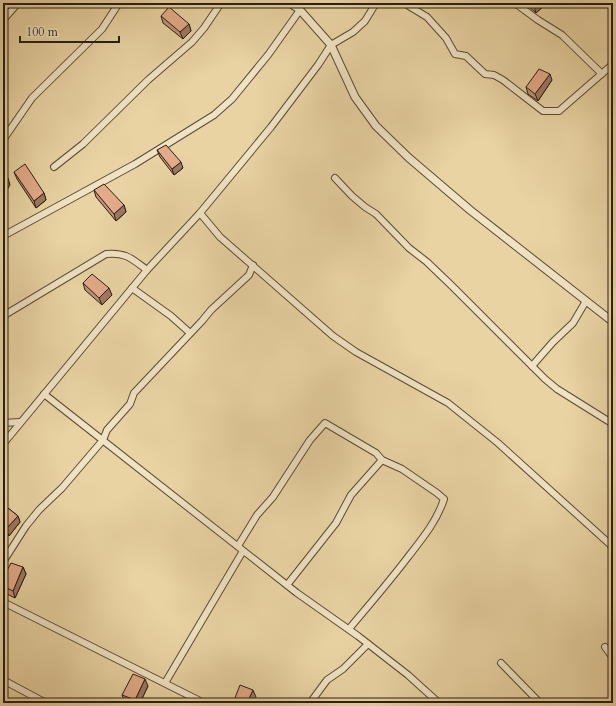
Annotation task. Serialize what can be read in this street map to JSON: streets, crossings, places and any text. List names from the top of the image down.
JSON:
{
  "scale_bar": "100 m"
}
